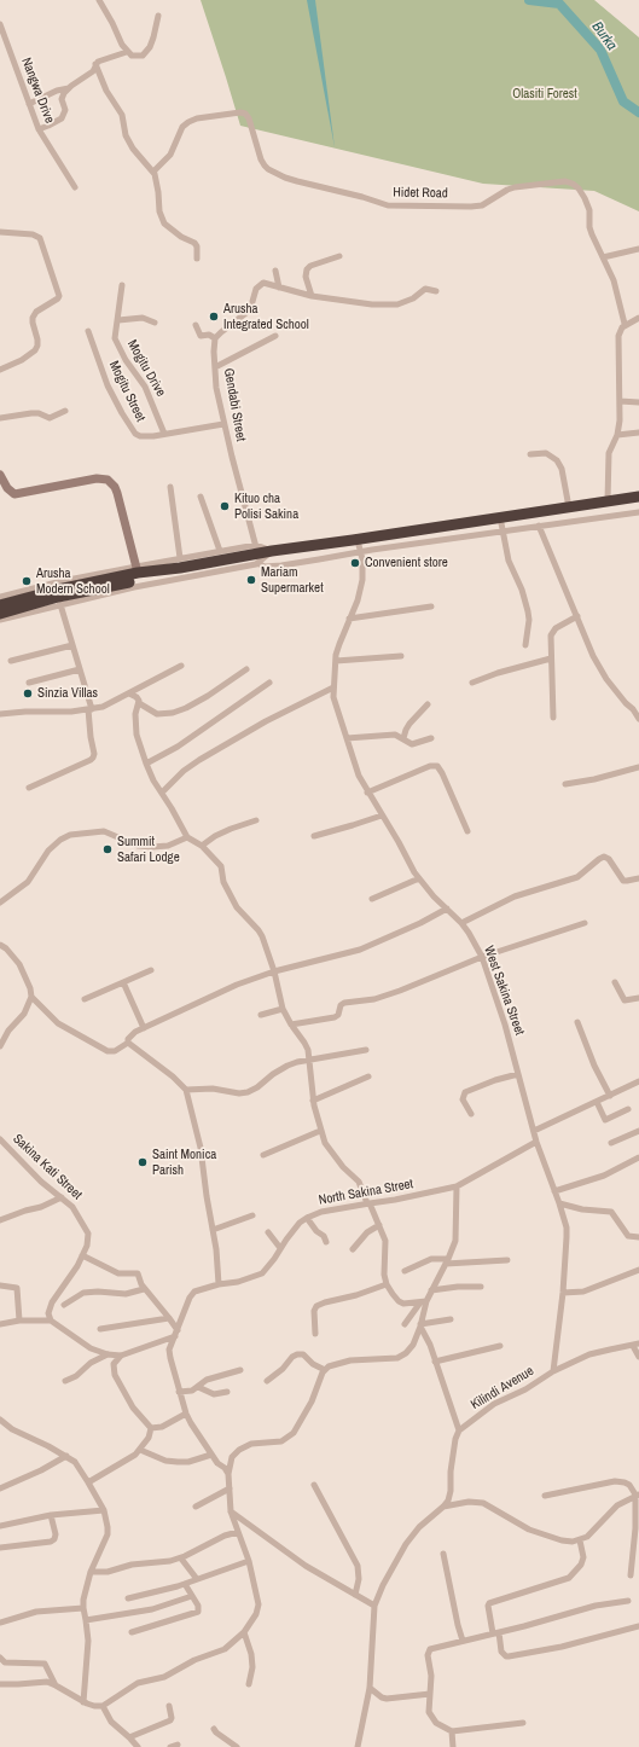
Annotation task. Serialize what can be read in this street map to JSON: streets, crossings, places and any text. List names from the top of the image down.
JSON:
{
  "streets": {
    "street": [
      "Nangwa Drive",
      "Hidet Road",
      "Mogitu Drive",
      "Mogitu Street",
      "Gendabi Street",
      "West Sakina Street",
      "Sakina Kati Street",
      "North Sakina Street",
      "Kilindi Avenue"
    ]
  },
  "crossings": [
    ["Mogitu Drive", "Mogitu Street"],
    ["Mogitu Street", "Gendabi Street"],
    ["West Sakina Street", "North Sakina Street"],
    ["West Sakina Street", "Kilindi Avenue"]
  ],
  "water": ["Burka"],
  "parks": ["Olasiti Forest"],
  "places": [
    "Arusha Integrated School",
    "Kituo cha Polisi Sakina",
    "Convenient store",
    "Mariam Supermarket",
    "Arusha Modern School",
    "Sinzia Villas",
    "Summit Safari Lodge",
    "Saint Monica Parish"
  ]
}
